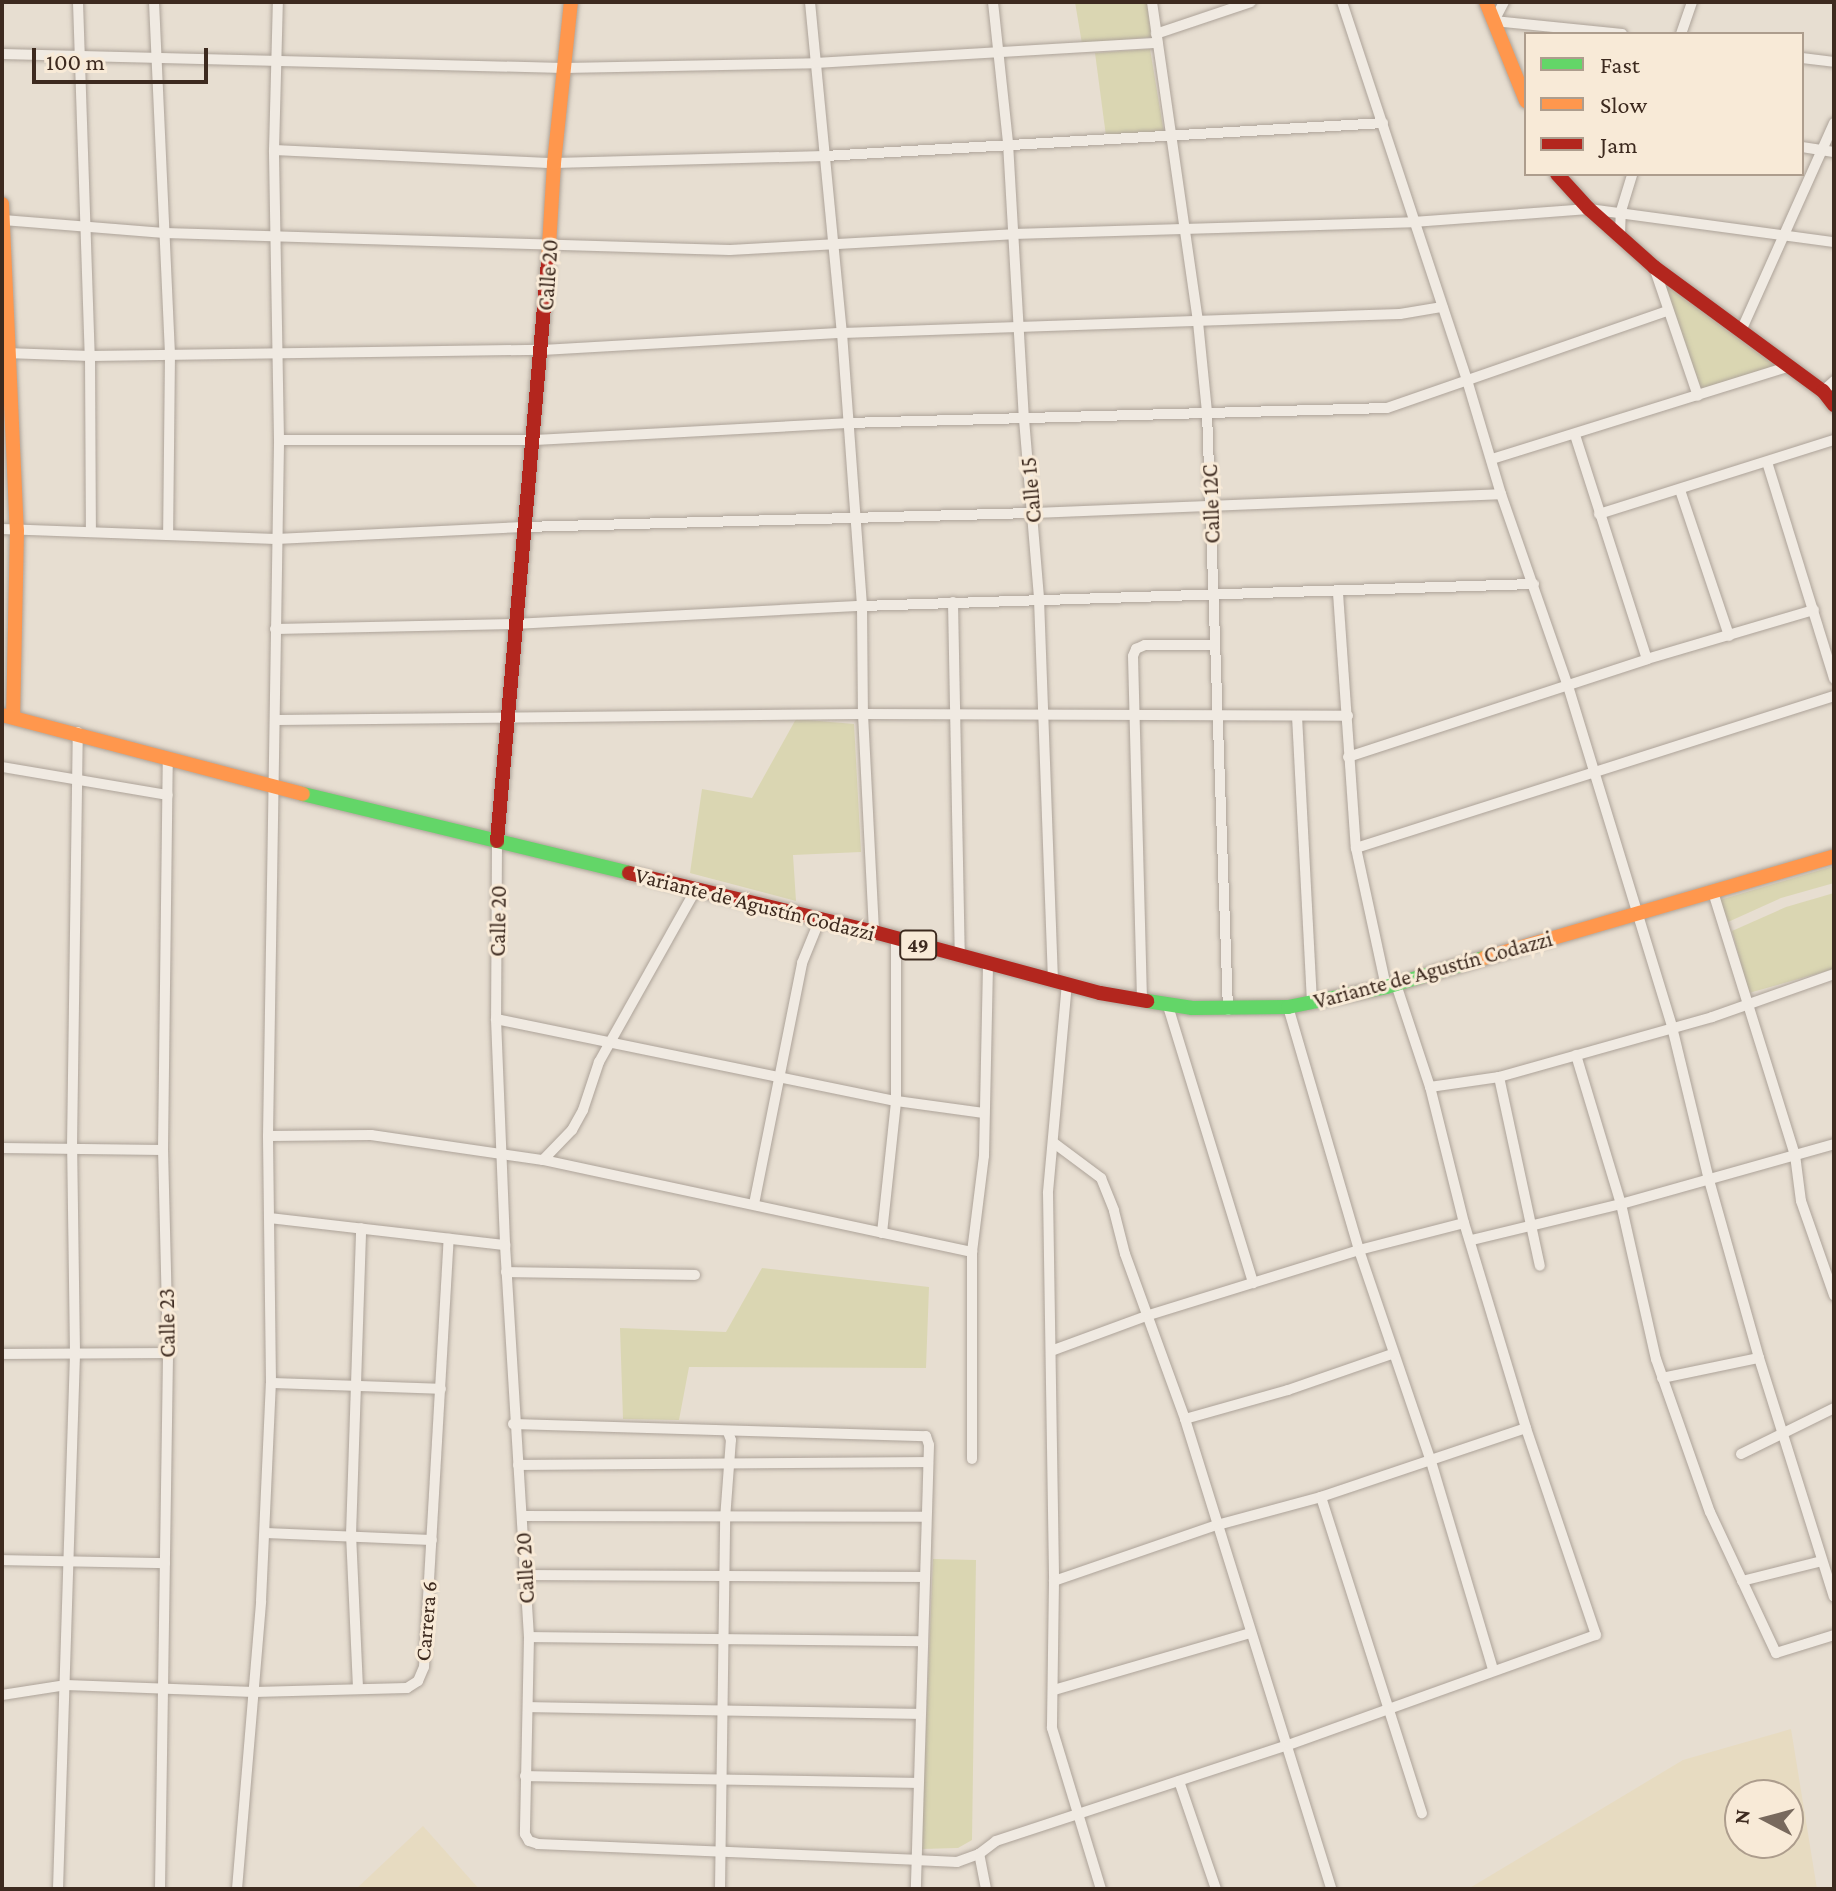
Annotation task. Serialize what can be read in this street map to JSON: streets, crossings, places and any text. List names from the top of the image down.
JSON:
{
  "streets": {
    "main road": ["Calle 20", "Variante de Agustín Codazzi", "49"],
    "street": [
      "Calle 15",
      "Calle 12C",
      "Calle 23",
      "Carrera 6"
    ]
  },
  "crossings": [
    ["Calle 20", "Variante de Agustín Codazzi"],
    ["Calle 15", "Variante de Agustín Codazzi"],
    ["Calle 12C", "Variante de Agustín Codazzi"],
    ["Variante de Agustín Codazzi", "Calle 23"],
    ["Calle 23", "Carrera 6"]
  ],
  "legend": ["Fast", "Slow", "Jam"],
  "scale_bar": "100 m",
  "north": "left"
}
